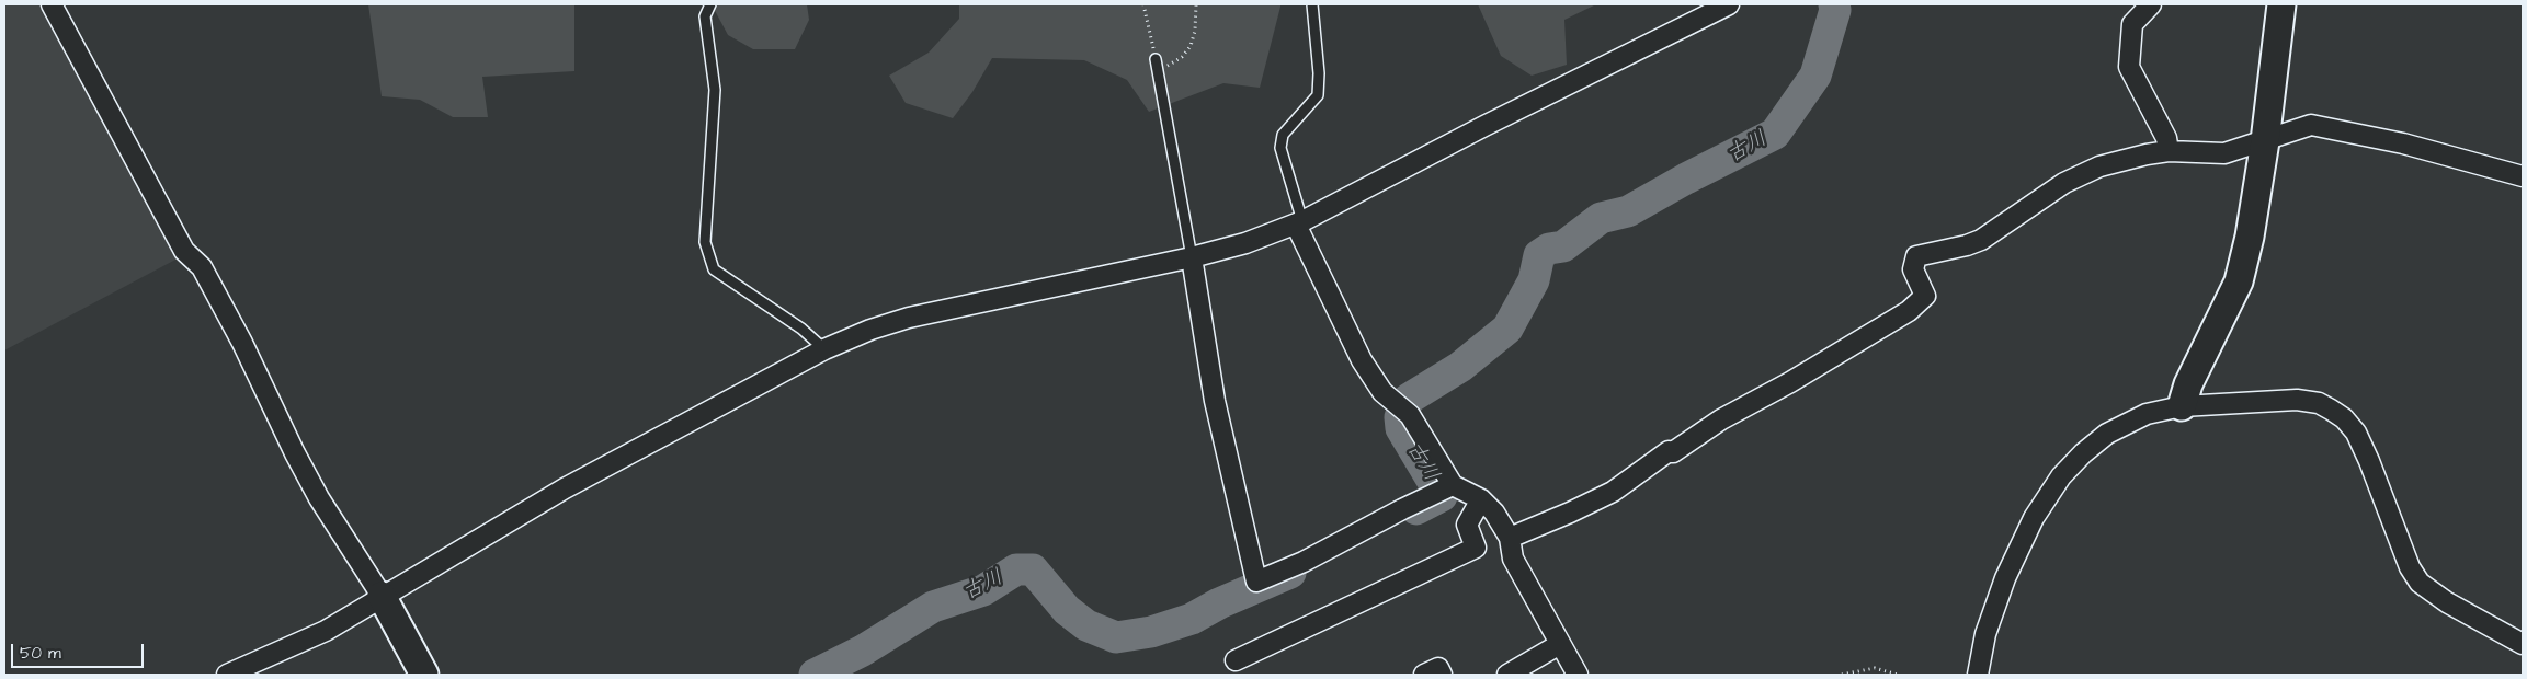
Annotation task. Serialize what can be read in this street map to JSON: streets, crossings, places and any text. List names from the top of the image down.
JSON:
{
  "water": ["古川"],
  "scale_bar": "50 m"
}
